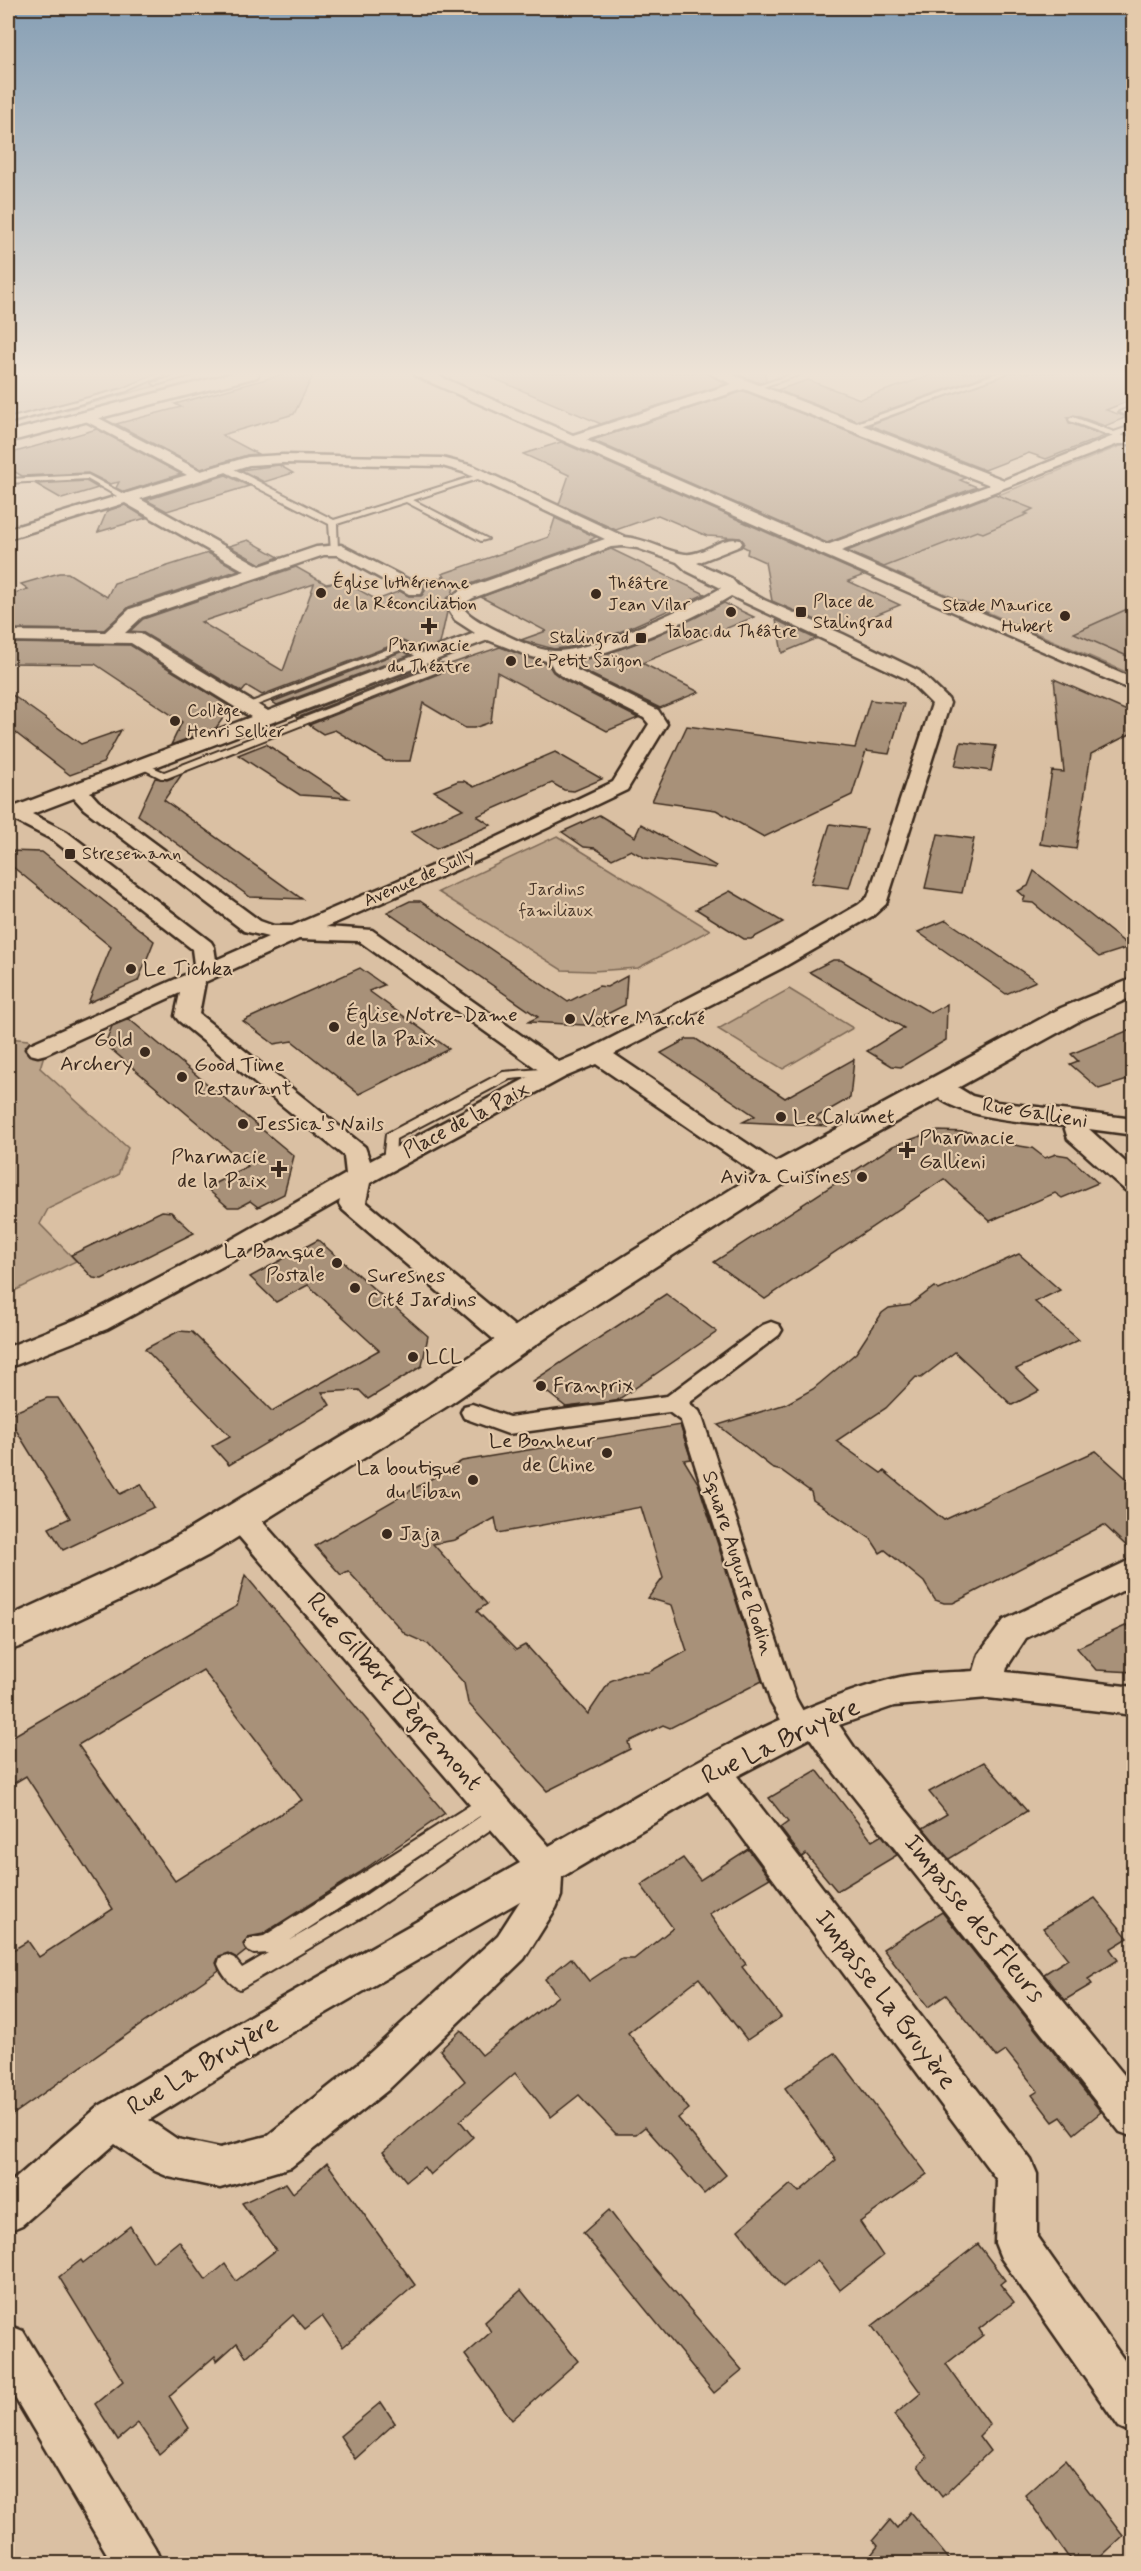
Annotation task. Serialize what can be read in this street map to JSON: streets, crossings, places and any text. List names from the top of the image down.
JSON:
{
  "streets": {
    "street": [
      "Avenue de Sully",
      "Rue Gallieni",
      "Place de la Paix",
      "Square Auguste Rodin",
      "Rue Gilbert Dègremont",
      "Rue La Bruyère",
      "Impasse des Fleurs",
      "Impasse La Bruyère"
    ]
  },
  "crossings": [
    ["Square Auguste Rodin", "Rue La Bruyère"],
    ["Square Auguste Rodin", "Impasse des Fleurs"],
    ["Rue Gilbert Dègremont", "Rue La Bruyère"],
    ["Rue La Bruyère", "Impasse des Fleurs"],
    ["Rue La Bruyère", "Impasse La Bruyère"]
  ],
  "parks": ["Jardins familiaux"],
  "places": {
    "other": [
      "Église luthérienne de la Réconciliation",
      "Théâtre Jean Vilar",
      "Tabac du Théâtre",
      "Stade Maurice Hubert",
      "Le Petit Saïgon",
      "Collège Henri Sellier",
      "Le Tichka",
      "Votre Marché",
      "Église Notre-Dame de la Paix",
      "Gold Archery",
      "Good Time Restaurant",
      "Le Calumet",
      "Jessica's Nails",
      "Aviva Cuisines",
      "La Banque Postale",
      "Suresnes Cité Jardins",
      "LCL",
      "Franprix",
      "Le Bonheur de Chine",
      "La boutique du Liban",
      "Jaja"
    ],
    "transit": ["Place de Stalingrad", "Stalingrad", "Stresemann"],
    "health": ["Pharmacie du Théatre", "Pharmacie Gallieni", "Pharmacie de la Paix"]
  }
}
